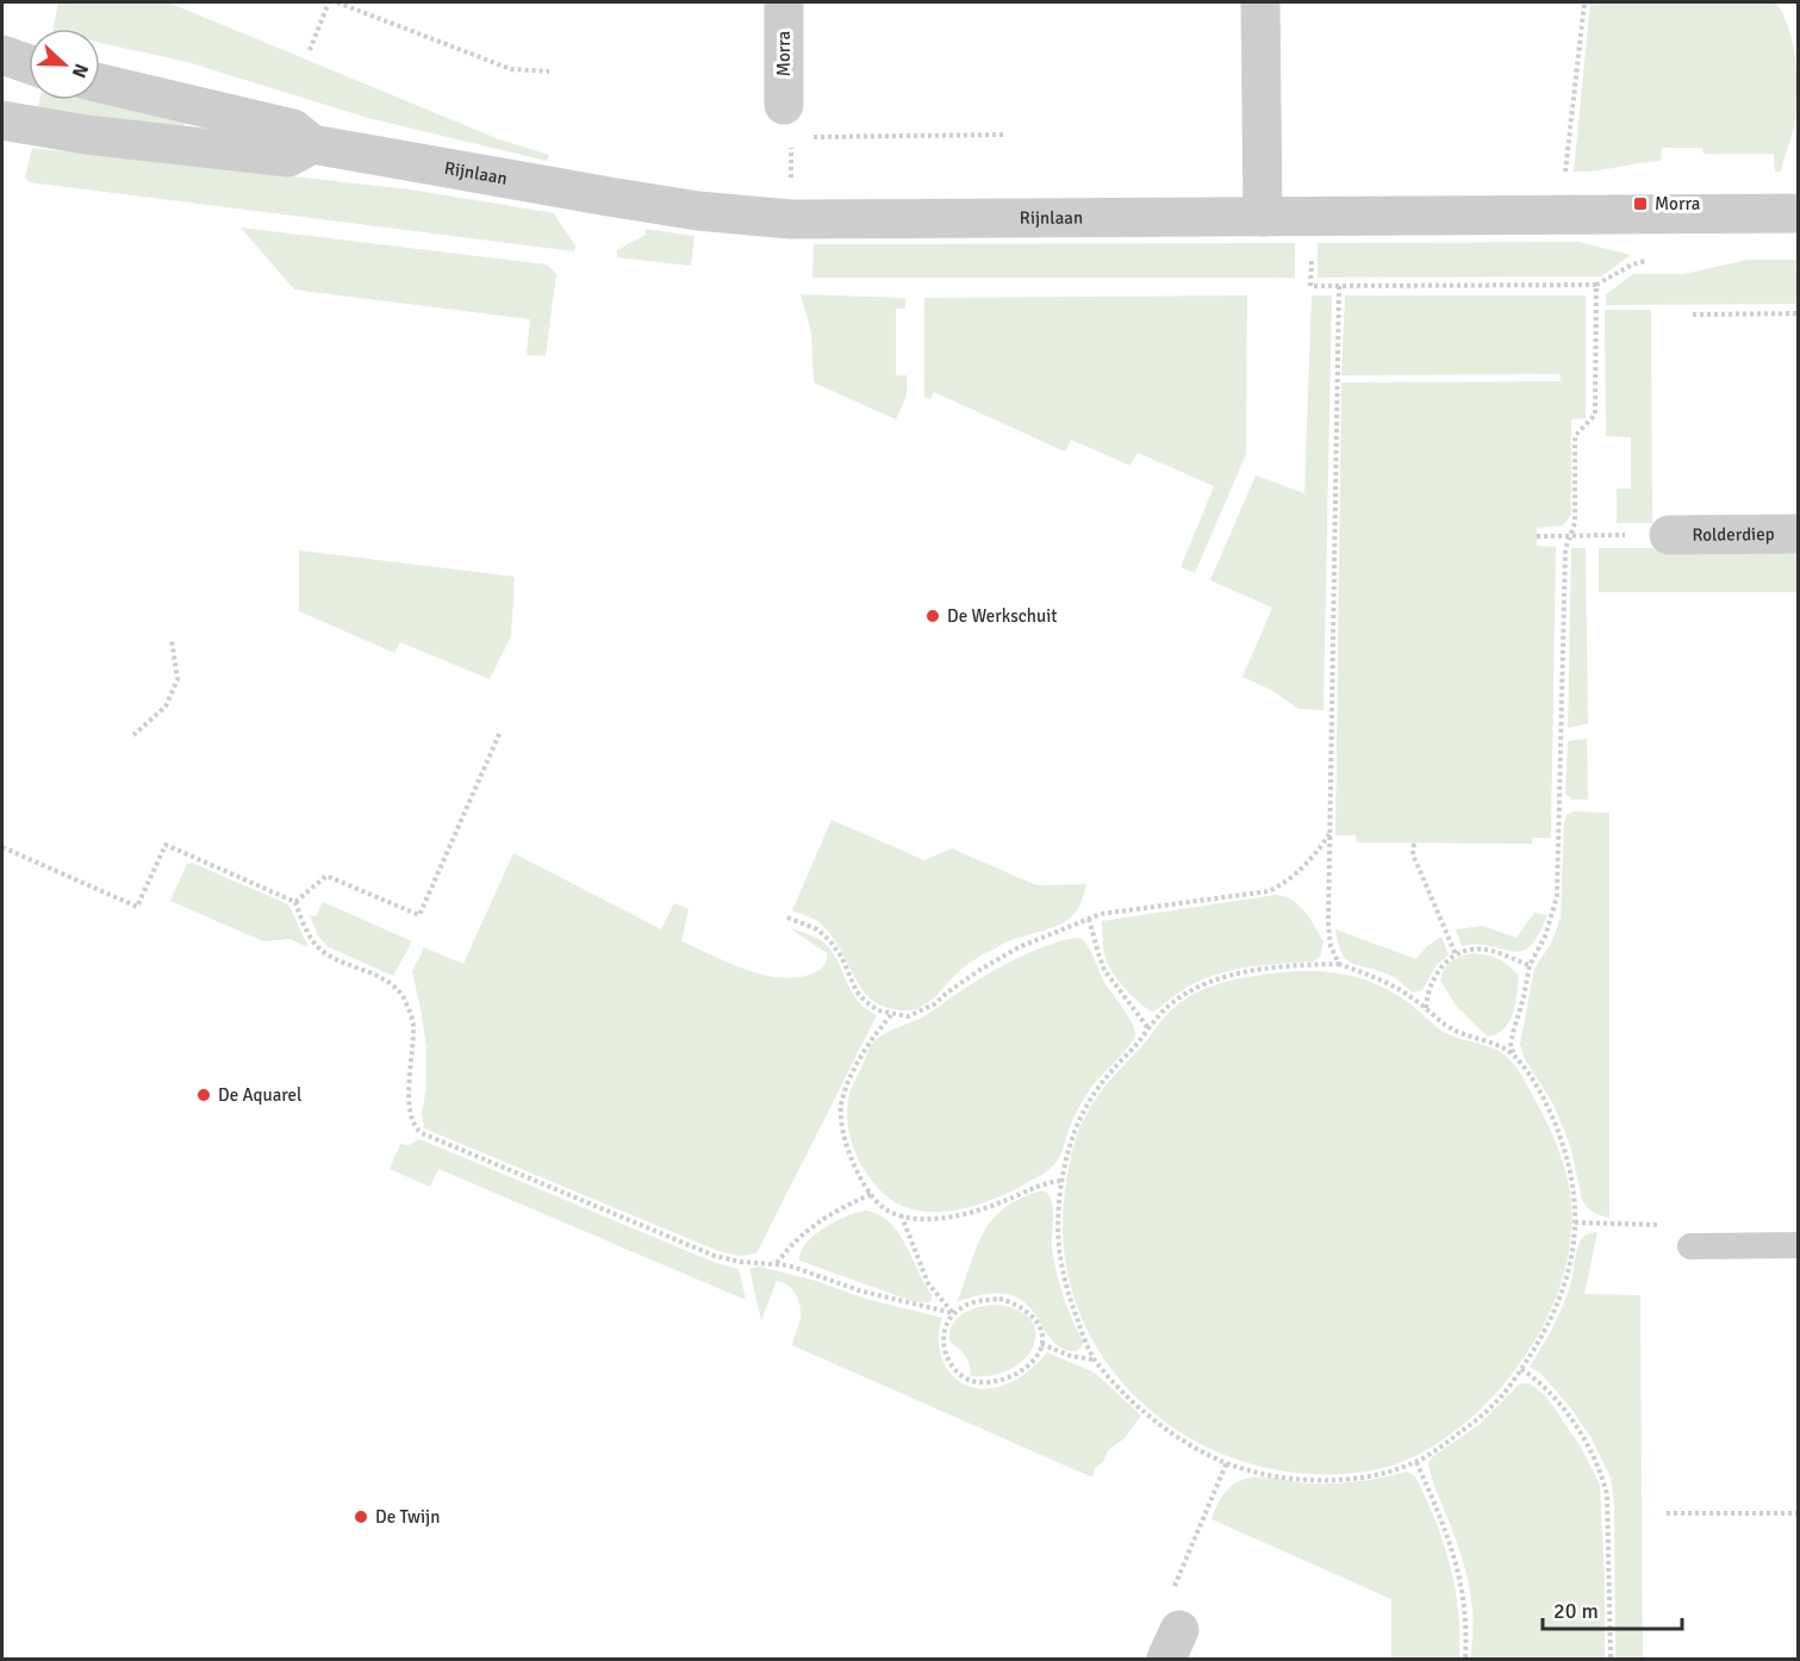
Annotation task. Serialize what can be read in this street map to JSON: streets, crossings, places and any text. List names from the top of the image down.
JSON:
{
  "streets": {
    "street": ["Morra", "Rijnlaan", "Rolderdiep"]
  },
  "places": {
    "transit": ["Morra"],
    "other": ["De Werkschuit", "De Aquarel", "De Twijn"]
  },
  "scale_bar": "20 m",
  "north": "right"
}
